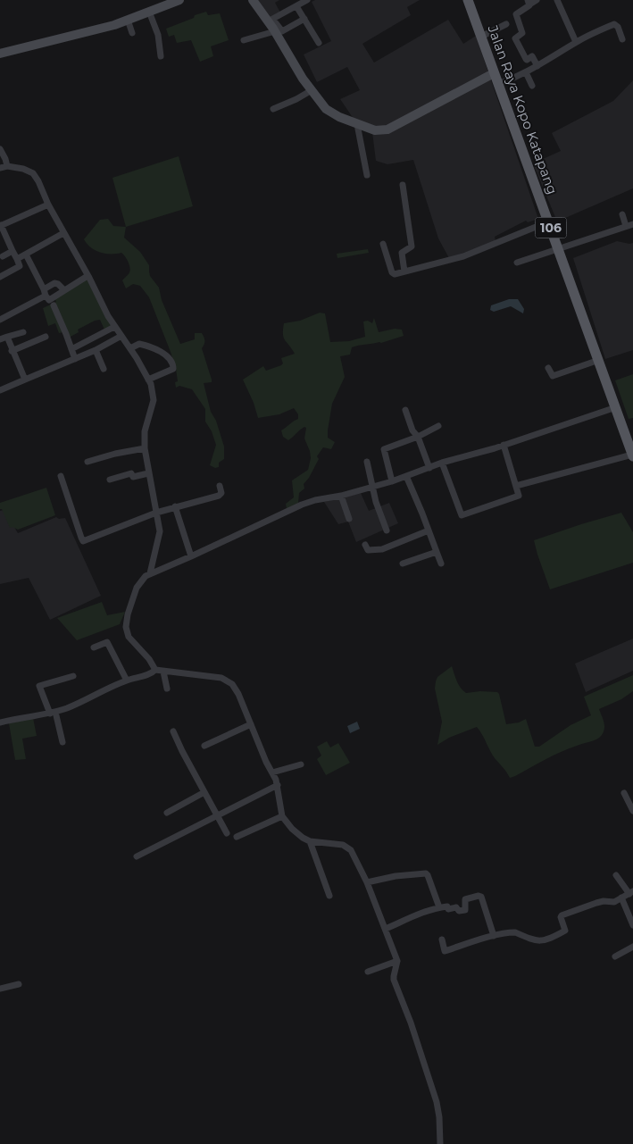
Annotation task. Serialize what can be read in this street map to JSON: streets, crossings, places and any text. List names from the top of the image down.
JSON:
{
  "streets": {
    "main road": ["Jalan Raya Kopo Katapang", "106"]
  }
}
